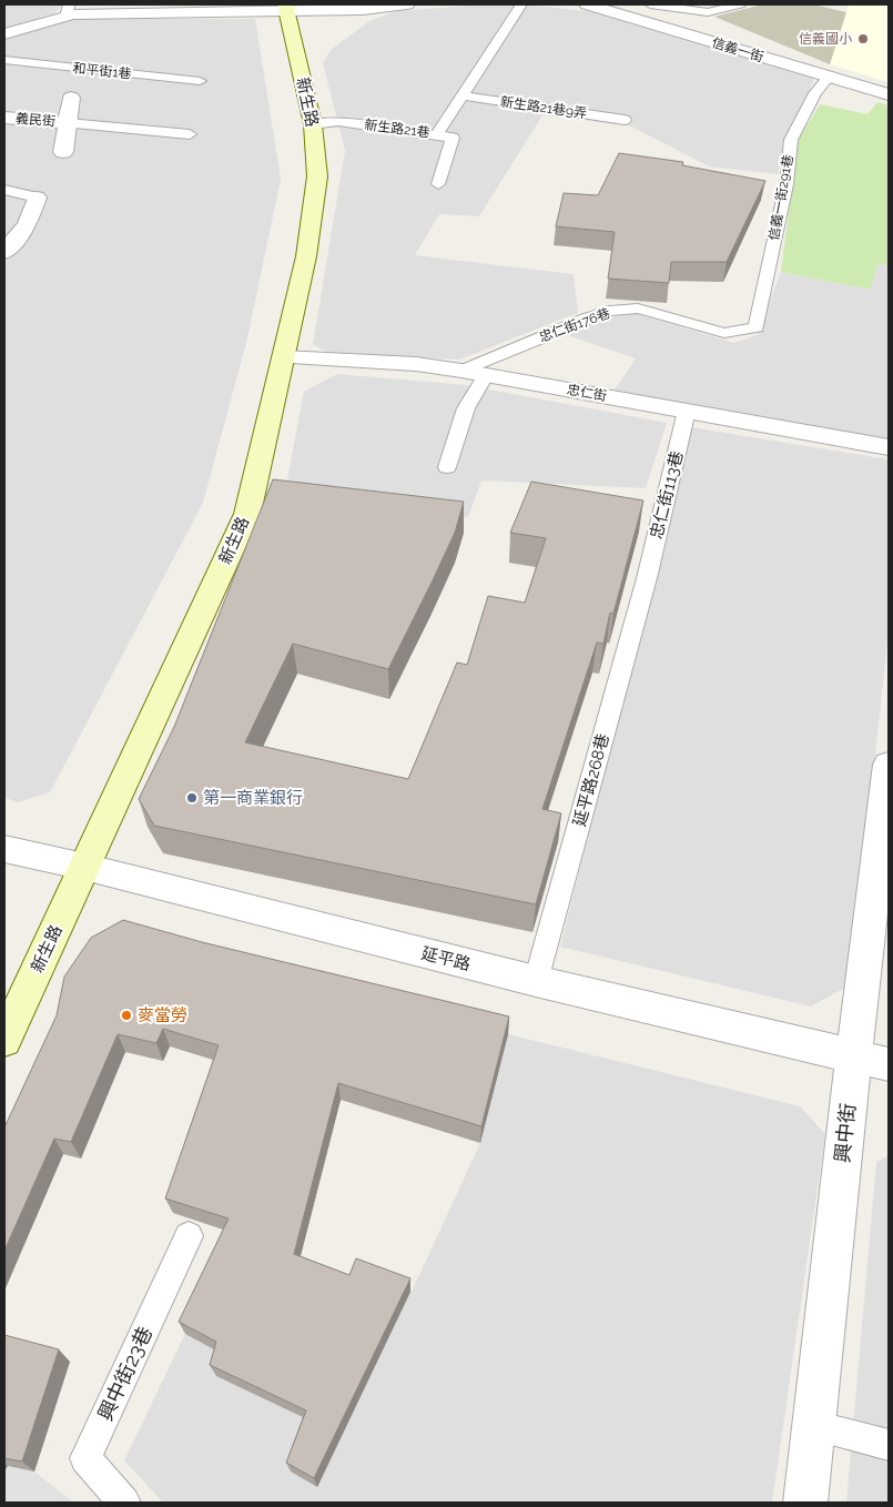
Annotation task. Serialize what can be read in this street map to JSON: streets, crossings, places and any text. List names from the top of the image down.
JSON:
{
  "streets": {
    "main road": ["新生路"],
    "street": [
      "信義一街",
      "義民街",
      "忠仁街",
      "延平路",
      "興中街"
    ],
    "lane": [
      "和平街1巷",
      "新生路21巷9弄",
      "新生路21巷",
      "信義一街291巷",
      "忠仁街176巷",
      "忠仁街113巷",
      "延平路268巷",
      "興中街23巷"
    ]
  },
  "crossings": [
    ["信義一街", "信義一街291巷"],
    ["新生路", "新生路21巷"],
    ["新生路", "忠仁街"],
    ["新生路", "延平路"],
    ["新生路21巷9弄", "新生路21巷"],
    ["信義一街291巷", "忠仁街176巷"],
    ["忠仁街176巷", "忠仁街"],
    ["忠仁街", "忠仁街113巷"],
    ["忠仁街113巷", "延平路268巷"],
    ["延平路268巷", "延平路"],
    ["延平路", "興中街"]
  ],
  "places": ["信義國小", "第一商業銀行", "麥當勞"]
}
